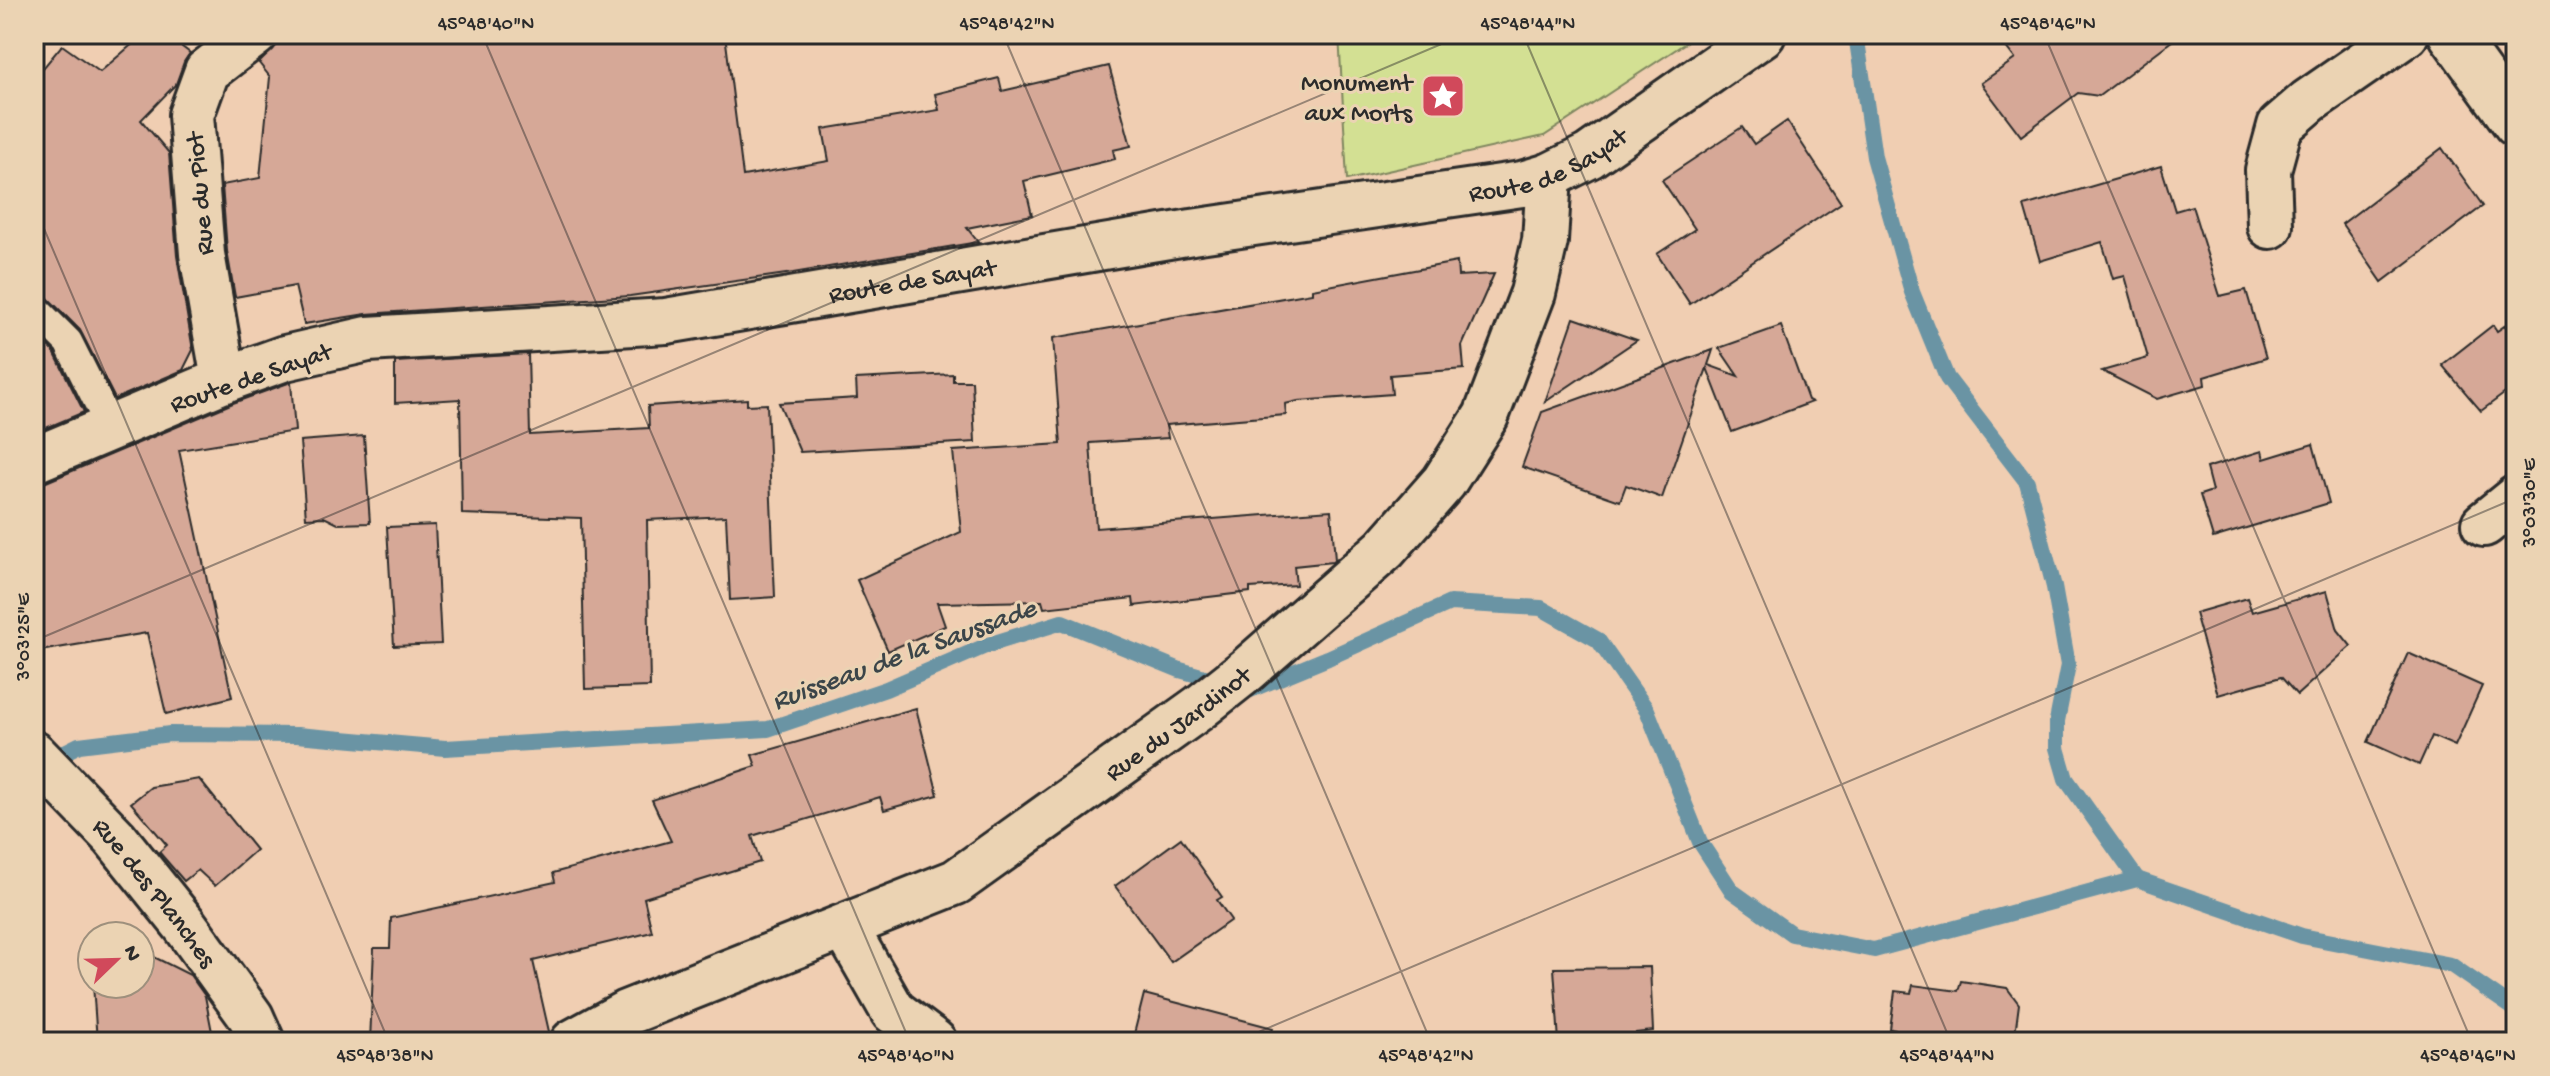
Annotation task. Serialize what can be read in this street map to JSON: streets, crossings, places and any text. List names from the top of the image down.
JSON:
{
  "streets": {
    "street": [
      "Route de Sayat",
      "Rue du Piot",
      "Rue du Jardinot",
      "Rue des Planches"
    ]
  },
  "crossings": [
    ["Route de Sayat", "Rue du Piot"],
    ["Route de Sayat", "Rue du Jardinot"]
  ],
  "water": ["Ruisseau de la Saussade"],
  "places": {
    "place": ["Monument aux Morts"]
  },
  "north": "top right",
  "coordinates": [
    "45°48'40\"N",
    "45°48'42\"N",
    "45°48'44\"N",
    "45°48'46\"N",
    "3°03'30\"E",
    "3°03'25\"E",
    "45°48'38\"N"
  ]
}
